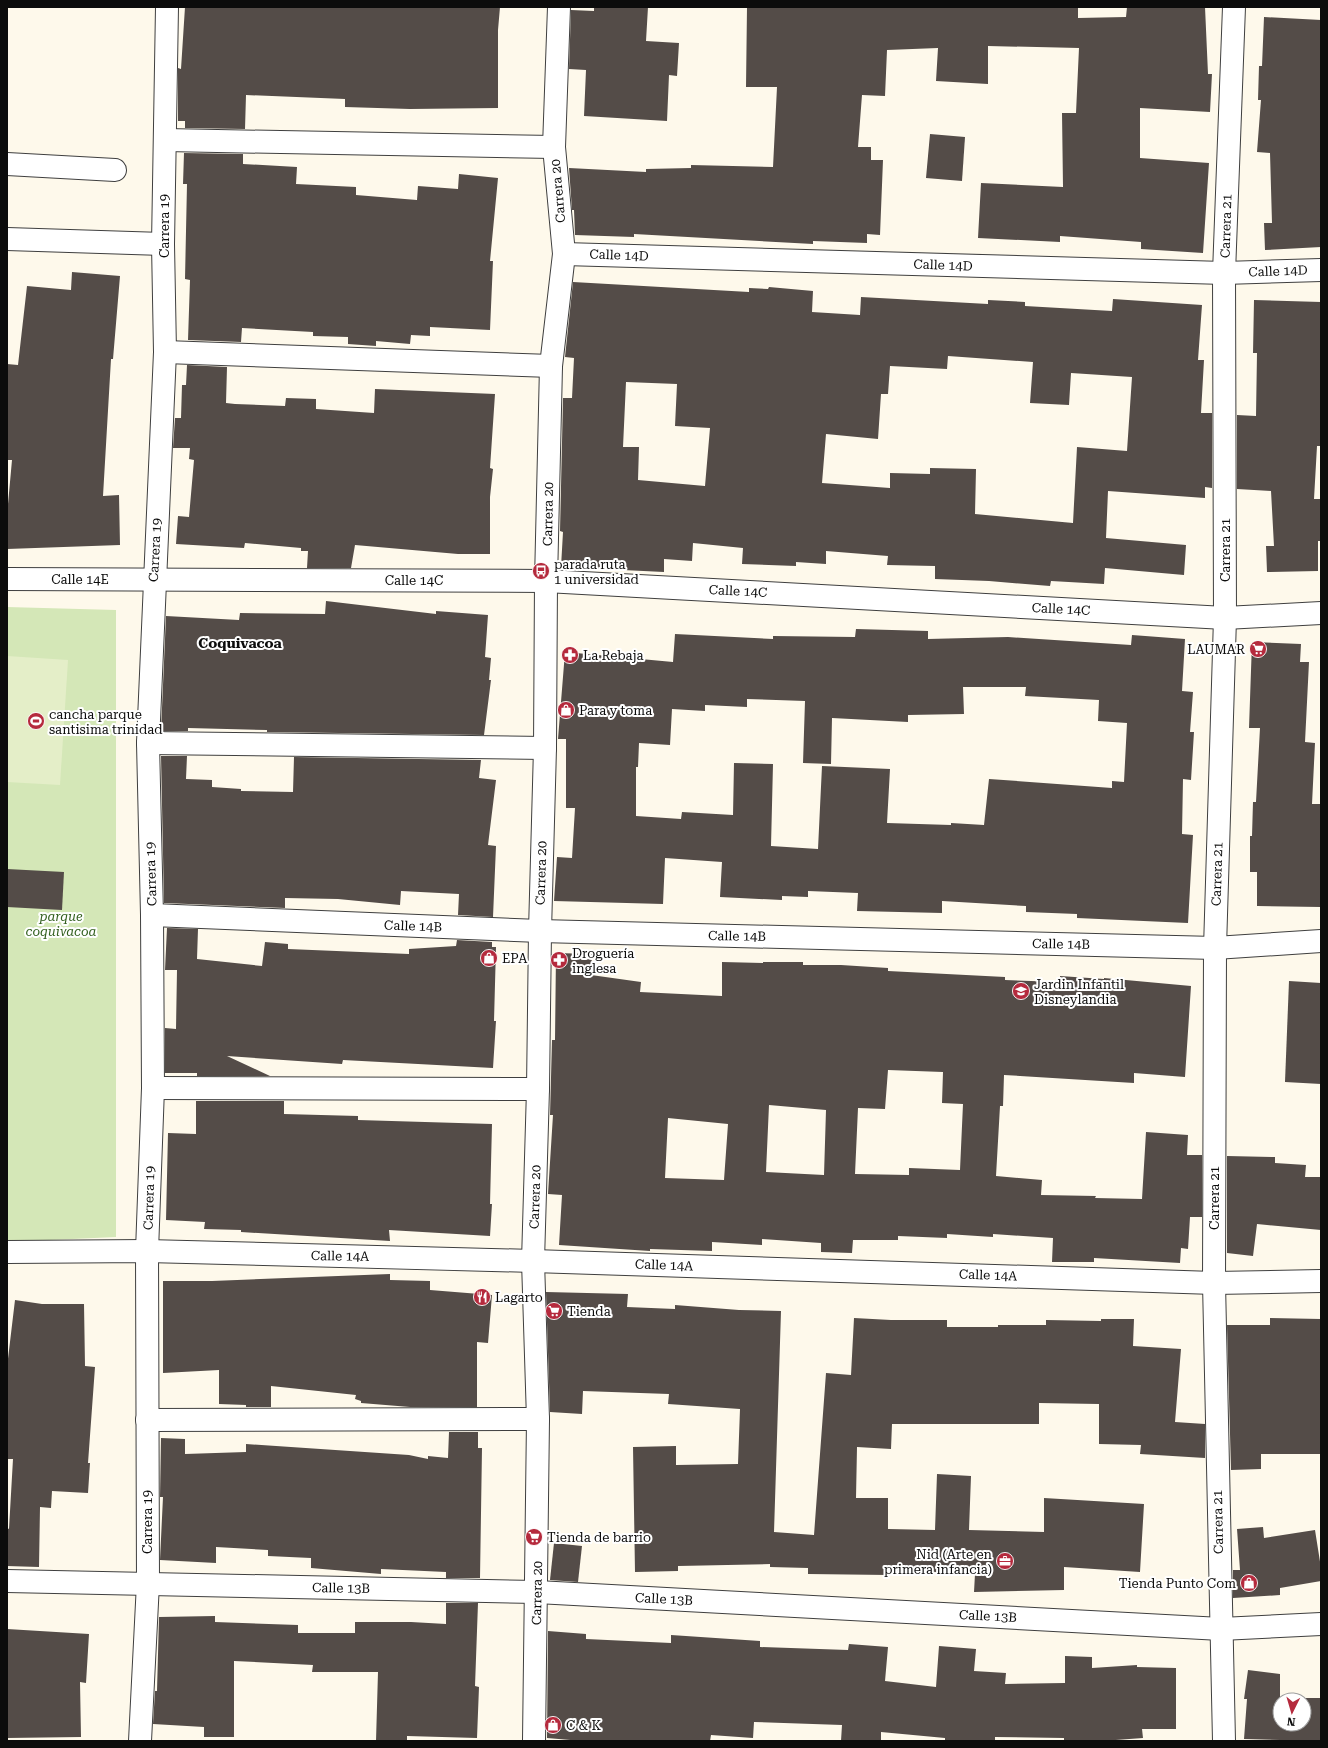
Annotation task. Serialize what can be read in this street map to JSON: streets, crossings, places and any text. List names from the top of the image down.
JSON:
{
  "streets": {
    "street": [
      "Carrera 20",
      "Carrera 19",
      "Carrera 21",
      "Calle 14D",
      "Calle 14E",
      "Calle 14C",
      "Calle 14B",
      "Calle 14A",
      "Calle 13B"
    ]
  },
  "crossings": [
    ["Carrera 20", "Calle 14D"],
    ["Carrera 20", "Calle 14C"],
    ["Carrera 20", "Calle 14B"],
    ["Carrera 20", "Calle 14A"],
    ["Carrera 20", "Calle 13B"],
    ["Carrera 19", "Calle 14E"],
    ["Carrera 19", "Calle 14C"],
    ["Carrera 19", "Calle 14B"],
    ["Carrera 19", "Calle 14A"],
    ["Carrera 19", "Calle 13B"],
    ["Carrera 21", "Calle 14D"],
    ["Carrera 21", "Calle 14C"],
    ["Carrera 21", "Calle 14B"],
    ["Carrera 21", "Calle 14A"],
    ["Carrera 21", "Calle 13B"],
    ["Calle 14E", "Calle 14C"]
  ],
  "districts": ["Coquivacoa"],
  "parks": ["parque coquivacoa"],
  "places": {
    "bus stop": ["parada ruta 1 universidad"],
    "supermarket": ["LAUMAR", "Tienda", "Tienda de barrio"],
    "pharmacy": ["La Rebaja", "Droguería inglesa"],
    "shop": [
      "Para y toma",
      "EPA",
      "Tienda Punto Com",
      "C & K"
    ],
    "sports": ["cancha parque santisima trinidad"],
    "school or university": ["Jardin Infantil Disneylandia"],
    "restaurant": ["Lagarto"],
    "office": ["Nid (Arte en primera infancia)"]
  },
  "north": "bottom"
}
